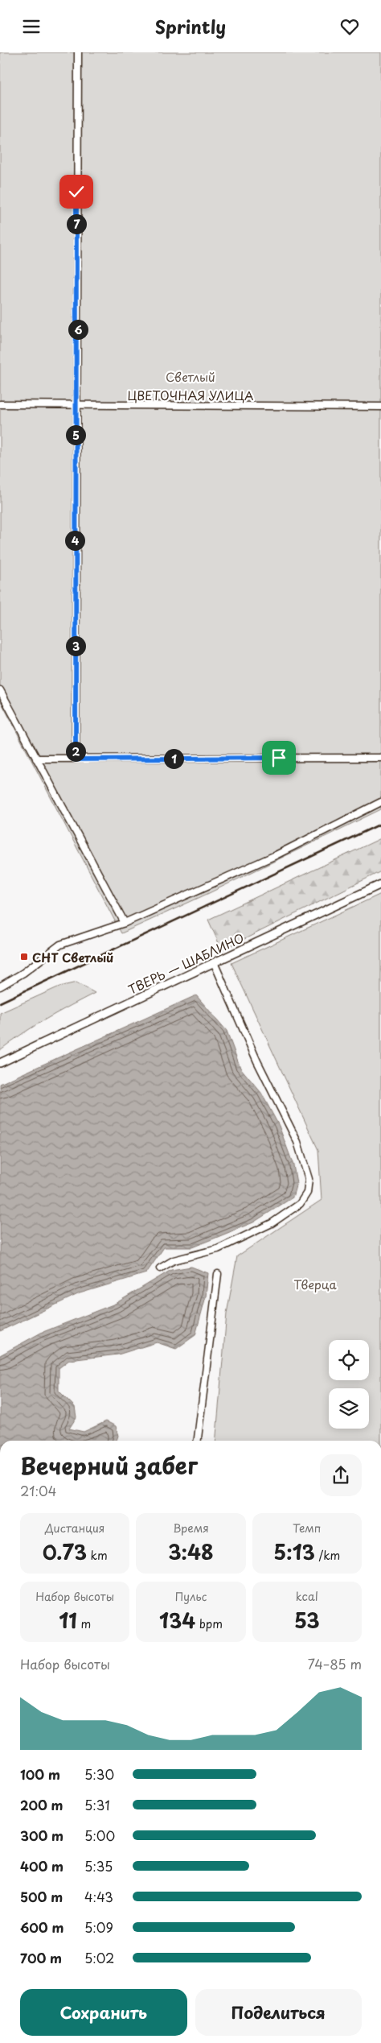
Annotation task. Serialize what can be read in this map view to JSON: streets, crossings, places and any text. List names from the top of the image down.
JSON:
{
  "streets": {
    "street": ["ЦВЕТОЧНАЯ УЛИЦА", "ТВЕРЬ — ШАБЛИНО"]
  },
  "parks": ["Светлый", "Тверца"],
  "places": {
    "transit": ["СНТ Светлый"]
  },
  "page": {
    "header": "Sprintly",
    "pins": [
      "7",
      "6",
      "5",
      "4",
      "3",
      "2",
      "1"
    ],
    "heading": ["Вечерний забег", "21:04"],
    "stats": [
      ["Дистанция", "0.73 km"],
      ["Время", "3:48"],
      ["Темп", "5:13 /km"],
      ["Набор высоты", "11 m"],
      ["Пульс", "134 bpm"],
      ["kcal", "53"]
    ],
    "chart": ["Набор высоты", "74–85 m"],
    "list": [
      {
        "name": "100 m",
        "note": "5:30"
      },
      {
        "name": "200 m",
        "note": "5:31"
      },
      {
        "name": "300 m",
        "note": "5:00"
      },
      {
        "name": "400 m",
        "note": "5:35"
      },
      {
        "name": "500 m",
        "note": "4:43"
      },
      {
        "name": "600 m",
        "note": "5:09"
      },
      {
        "name": "700 m",
        "note": "5:02"
      }
    ],
    "buttons": ["Сохранить", "Поделиться"]
  }
}
